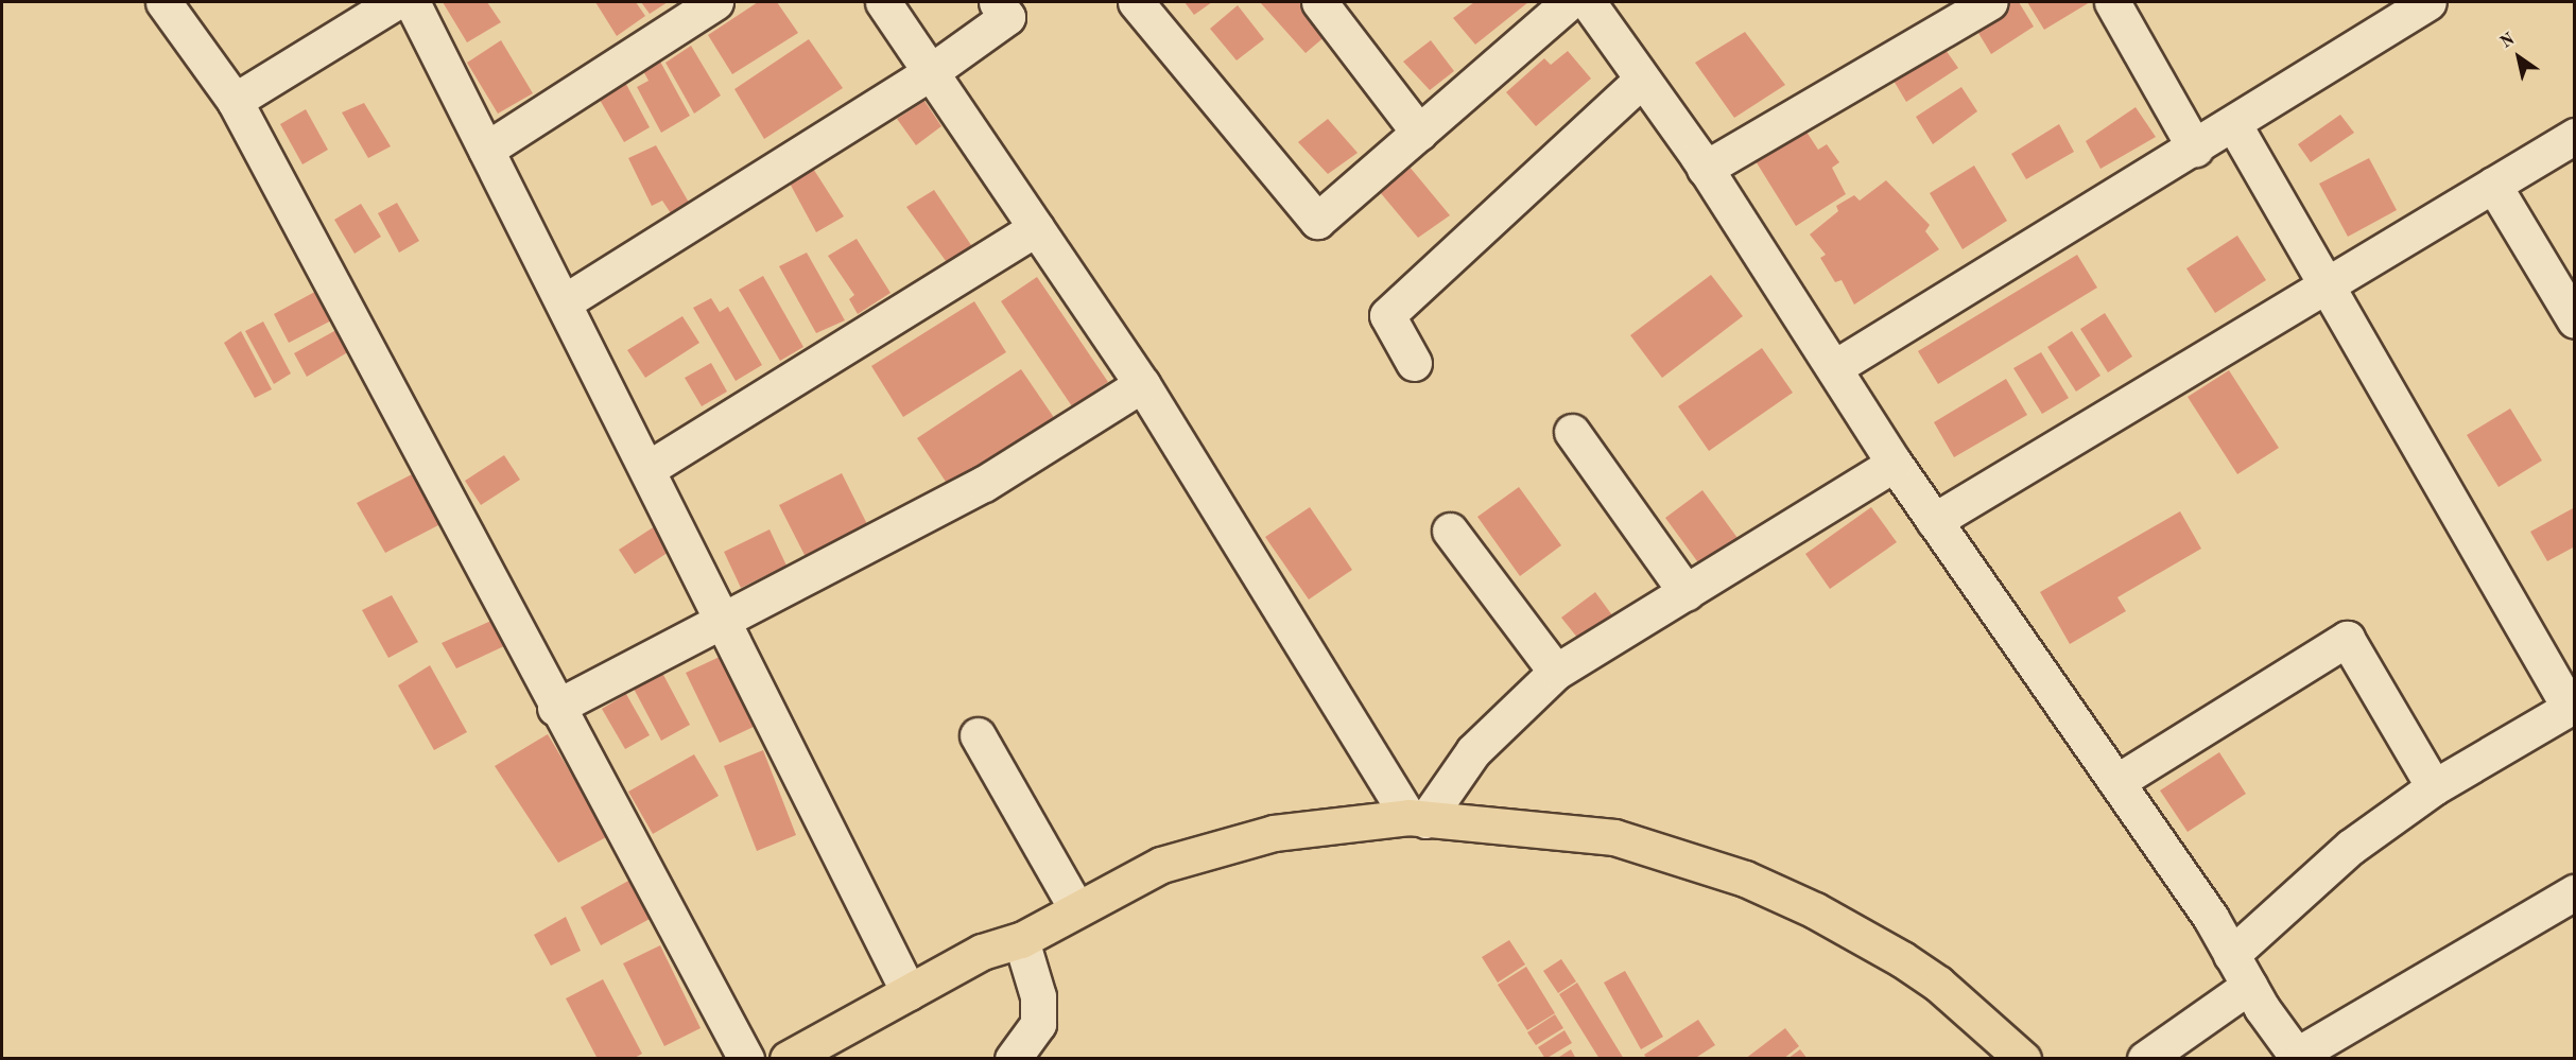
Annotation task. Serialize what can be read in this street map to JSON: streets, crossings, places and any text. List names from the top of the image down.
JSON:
{
  "north": "top left"
}
